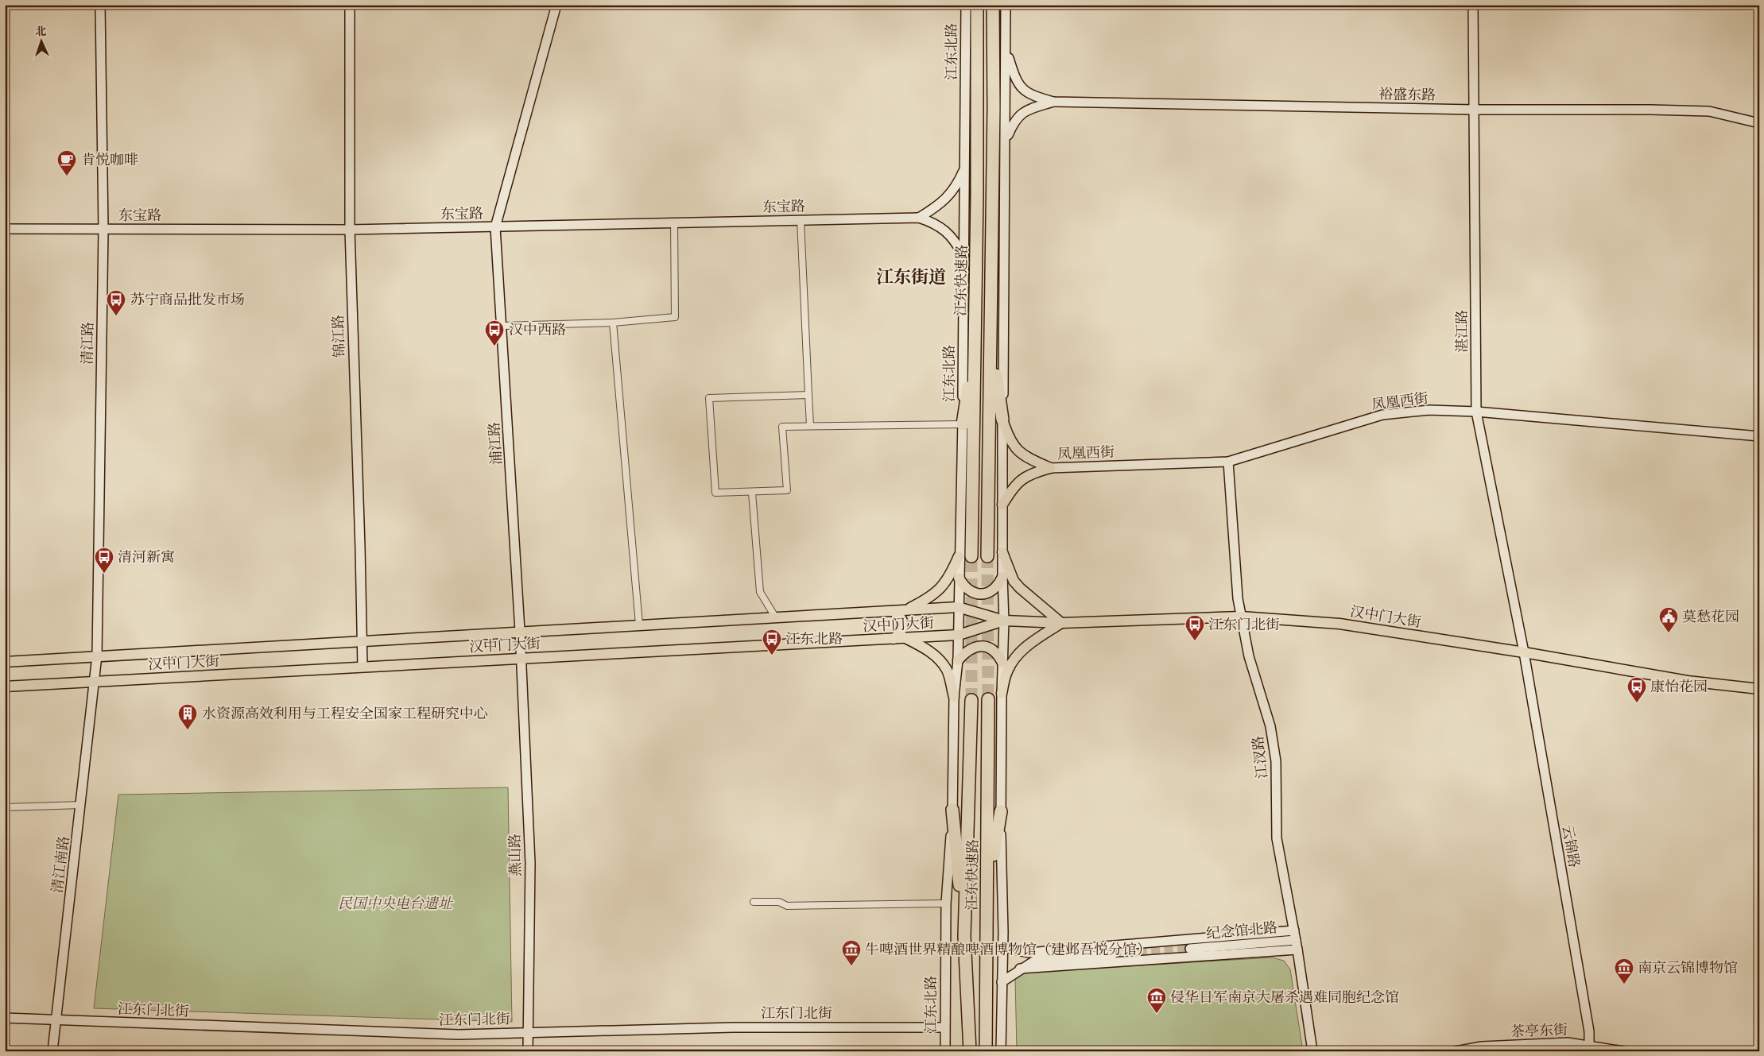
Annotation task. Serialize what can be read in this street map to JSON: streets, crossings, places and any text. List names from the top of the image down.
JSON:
{
  "streets": {
    "highway": ["江东快速路"],
    "main road": ["汉中门大街"],
    "street": [
      "江东北路",
      "裕盛东路",
      "东宝路",
      "湛江路",
      "锦江路",
      "清江路",
      "凤凰西街",
      "浦江路",
      "江汊路",
      "云锦路",
      "燕山路",
      "清江南路",
      "纪念馆北路",
      "江东门北街",
      "茶亭东街"
    ]
  },
  "crossings": [
    ["江东北路", "汉中门大街"],
    ["江东北路", "江东门北街"],
    ["裕盛东路", "湛江路"],
    ["东宝路", "锦江路"],
    ["东宝路", "清江路"],
    ["东宝路", "浦江路"],
    ["湛江路", "凤凰西街"],
    ["湛江路", "汉中门大街"],
    ["湛江路", "云锦路"],
    ["锦江路", "汉中门大街"],
    ["清江路", "汉中门大街"],
    ["清江路", "清江南路"],
    ["凤凰西街", "江汊路"],
    ["浦江路", "汉中门大街"],
    ["浦江路", "燕山路"],
    ["汉中门大街", "江汊路"],
    ["汉中门大街", "云锦路"],
    ["汉中门大街", "燕山路"],
    ["汉中门大街", "清江南路"],
    ["江汊路", "纪念馆北路"],
    ["云锦路", "茶亭东街"],
    ["燕山路", "江东门北街"],
    ["清江南路", "江东门北街"]
  ],
  "districts": ["江东街道"],
  "parks": ["民国中央电台遗址"],
  "places": {
    "cafe": ["肯悦咖啡"],
    "bus stop": [
      "苏宁商品批发市场",
      "汉中西路",
      "清河新寓",
      "江东门北街",
      "江东北路",
      "康怡花园"
    ],
    "public building": ["莫愁花园"],
    "building": ["水资源高效利用与工程安全国家工程研究中心"],
    "museum": ["牛啤酒世界精酿啤酒博物馆（建邺吾悦分馆）", "南京云锦博物馆", "侵华日军南京大屠杀遇难同胞纪念馆"]
  },
  "north": "top"
}
